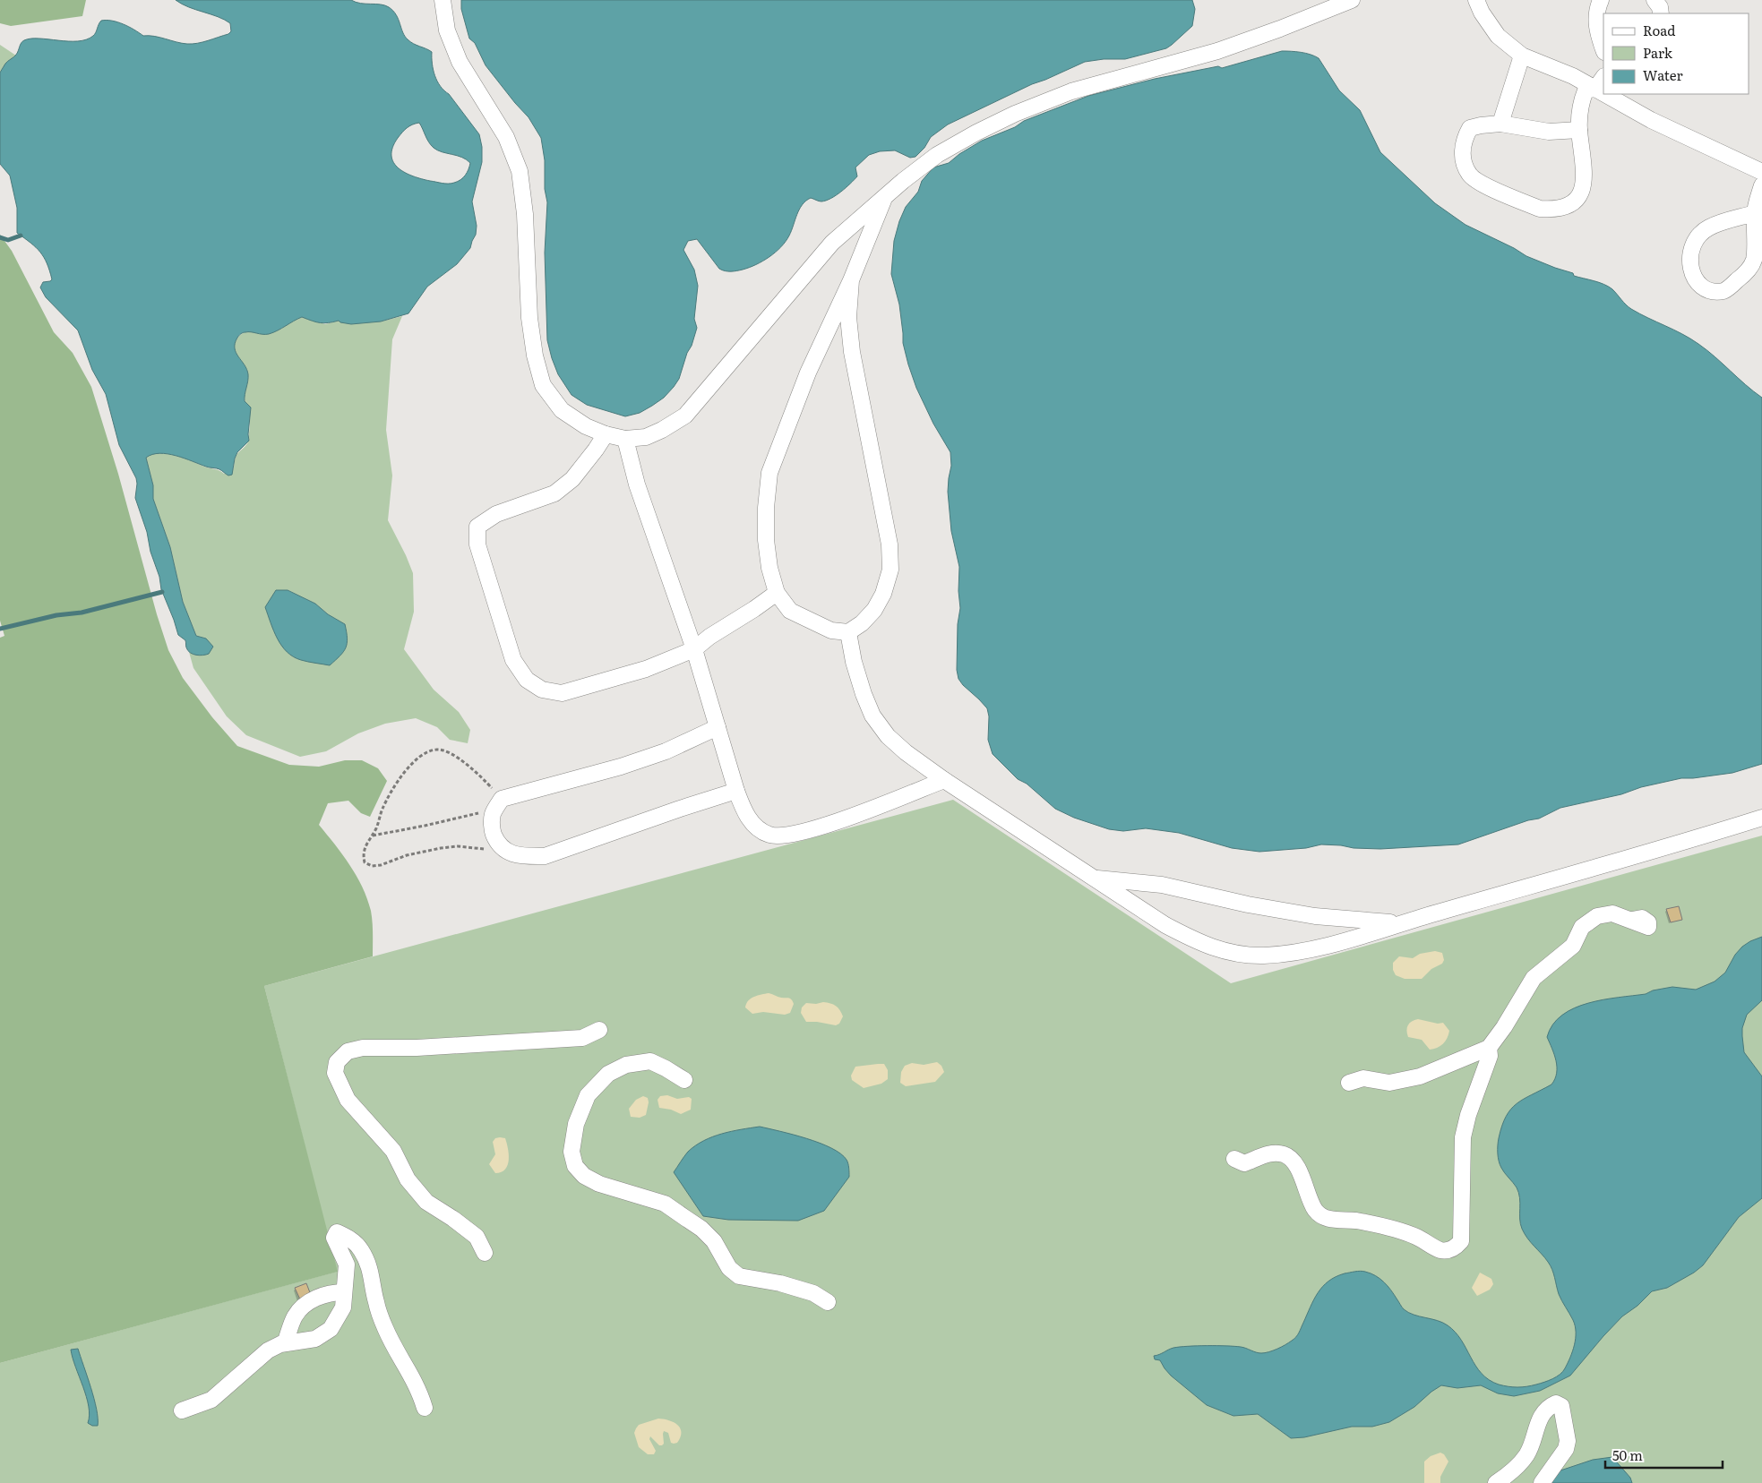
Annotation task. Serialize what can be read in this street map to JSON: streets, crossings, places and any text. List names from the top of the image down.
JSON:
{
  "legend": ["Road", "Park", "Water"],
  "scale_bar": "50 m"
}
